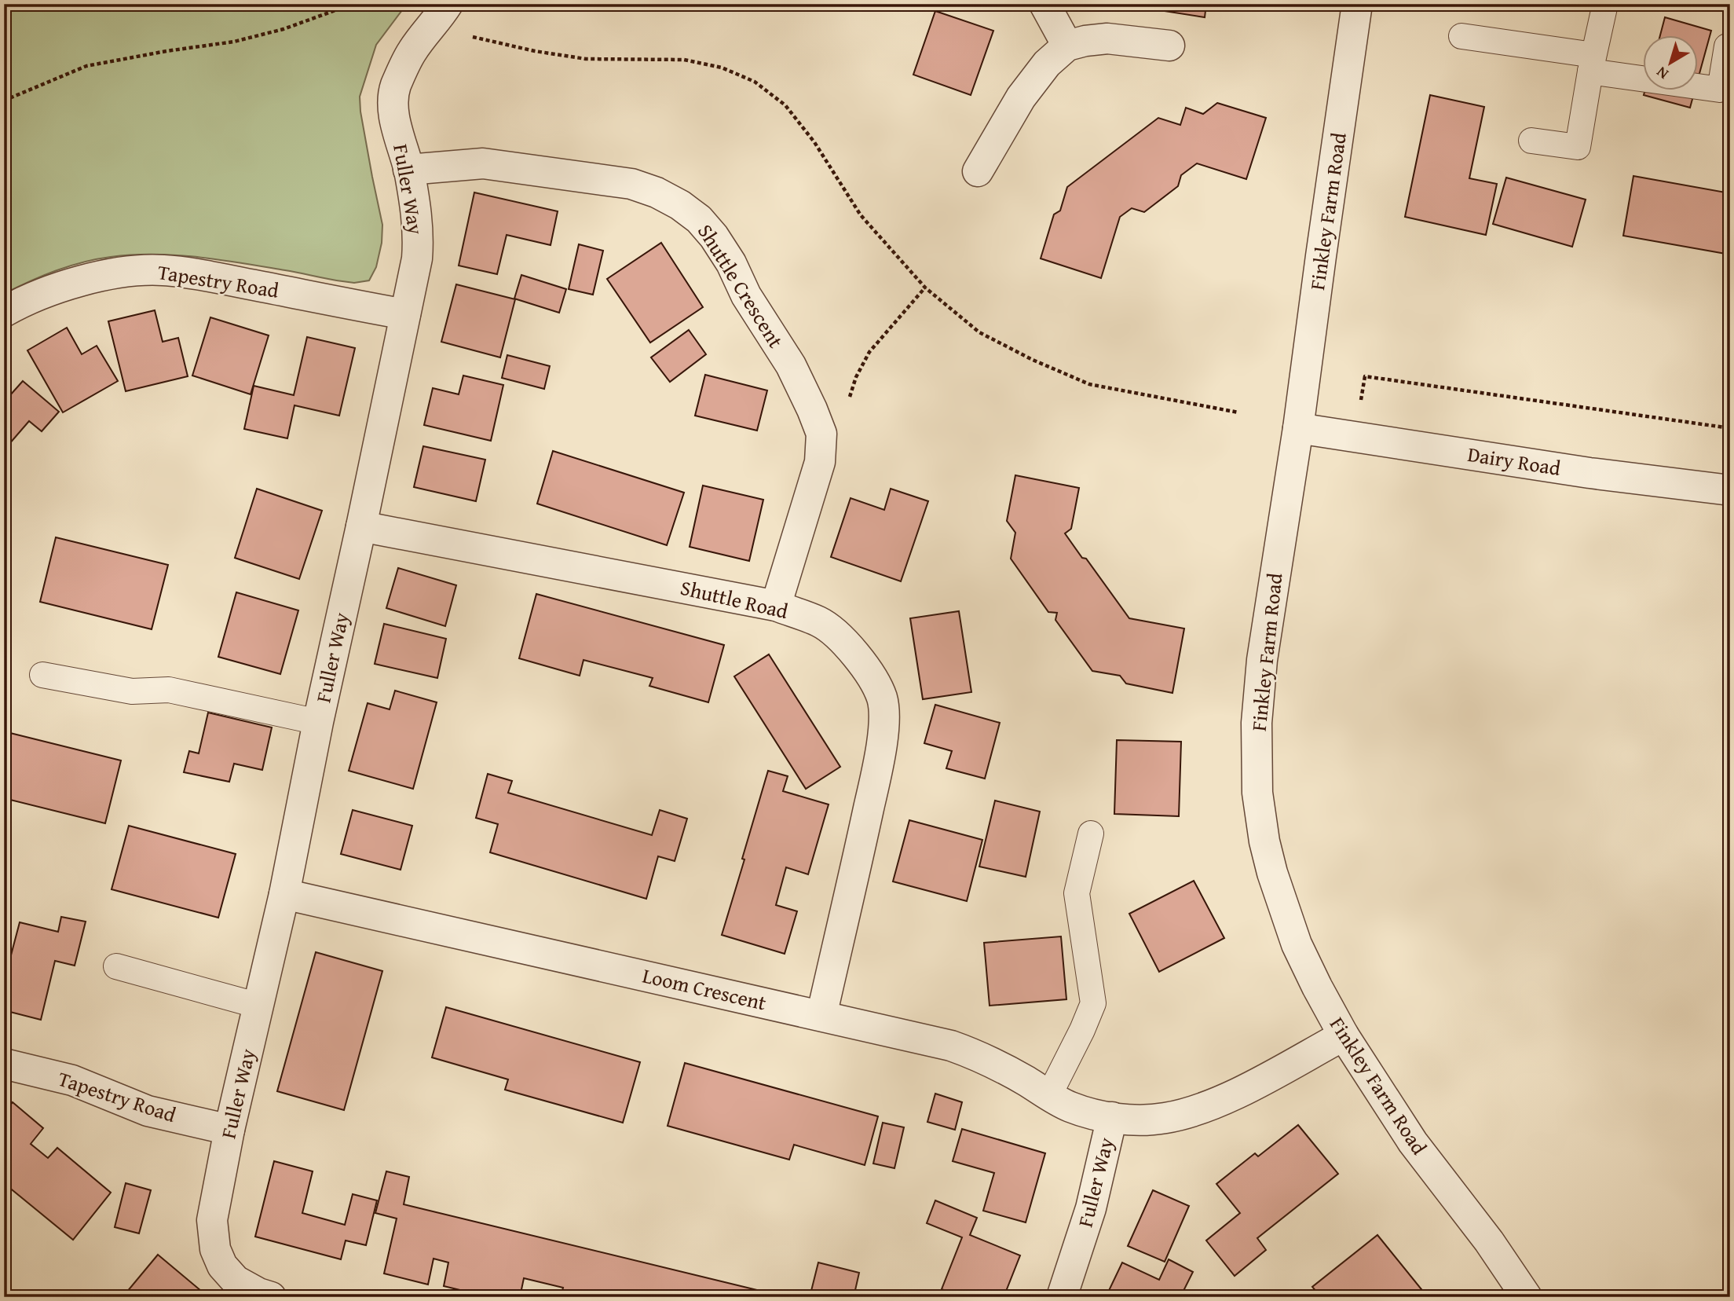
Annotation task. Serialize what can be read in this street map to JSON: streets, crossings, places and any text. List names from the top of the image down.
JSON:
{
  "streets": {
    "street": [
      "Fuller Way",
      "Finkley Farm Road",
      "Tapestry Road",
      "Shuttle Crescent",
      "Dairy Road",
      "Shuttle Road",
      "Loom Crescent"
    ]
  },
  "crossings": [
    ["Fuller Way", "Finkley Farm Road"],
    ["Fuller Way", "Tapestry Road"],
    ["Fuller Way", "Shuttle Crescent"],
    ["Fuller Way", "Shuttle Road"],
    ["Fuller Way", "Loom Crescent"],
    ["Finkley Farm Road", "Dairy Road"],
    ["Shuttle Crescent", "Shuttle Road"],
    ["Shuttle Road", "Loom Crescent"]
  ],
  "north": "bottom left"
}
